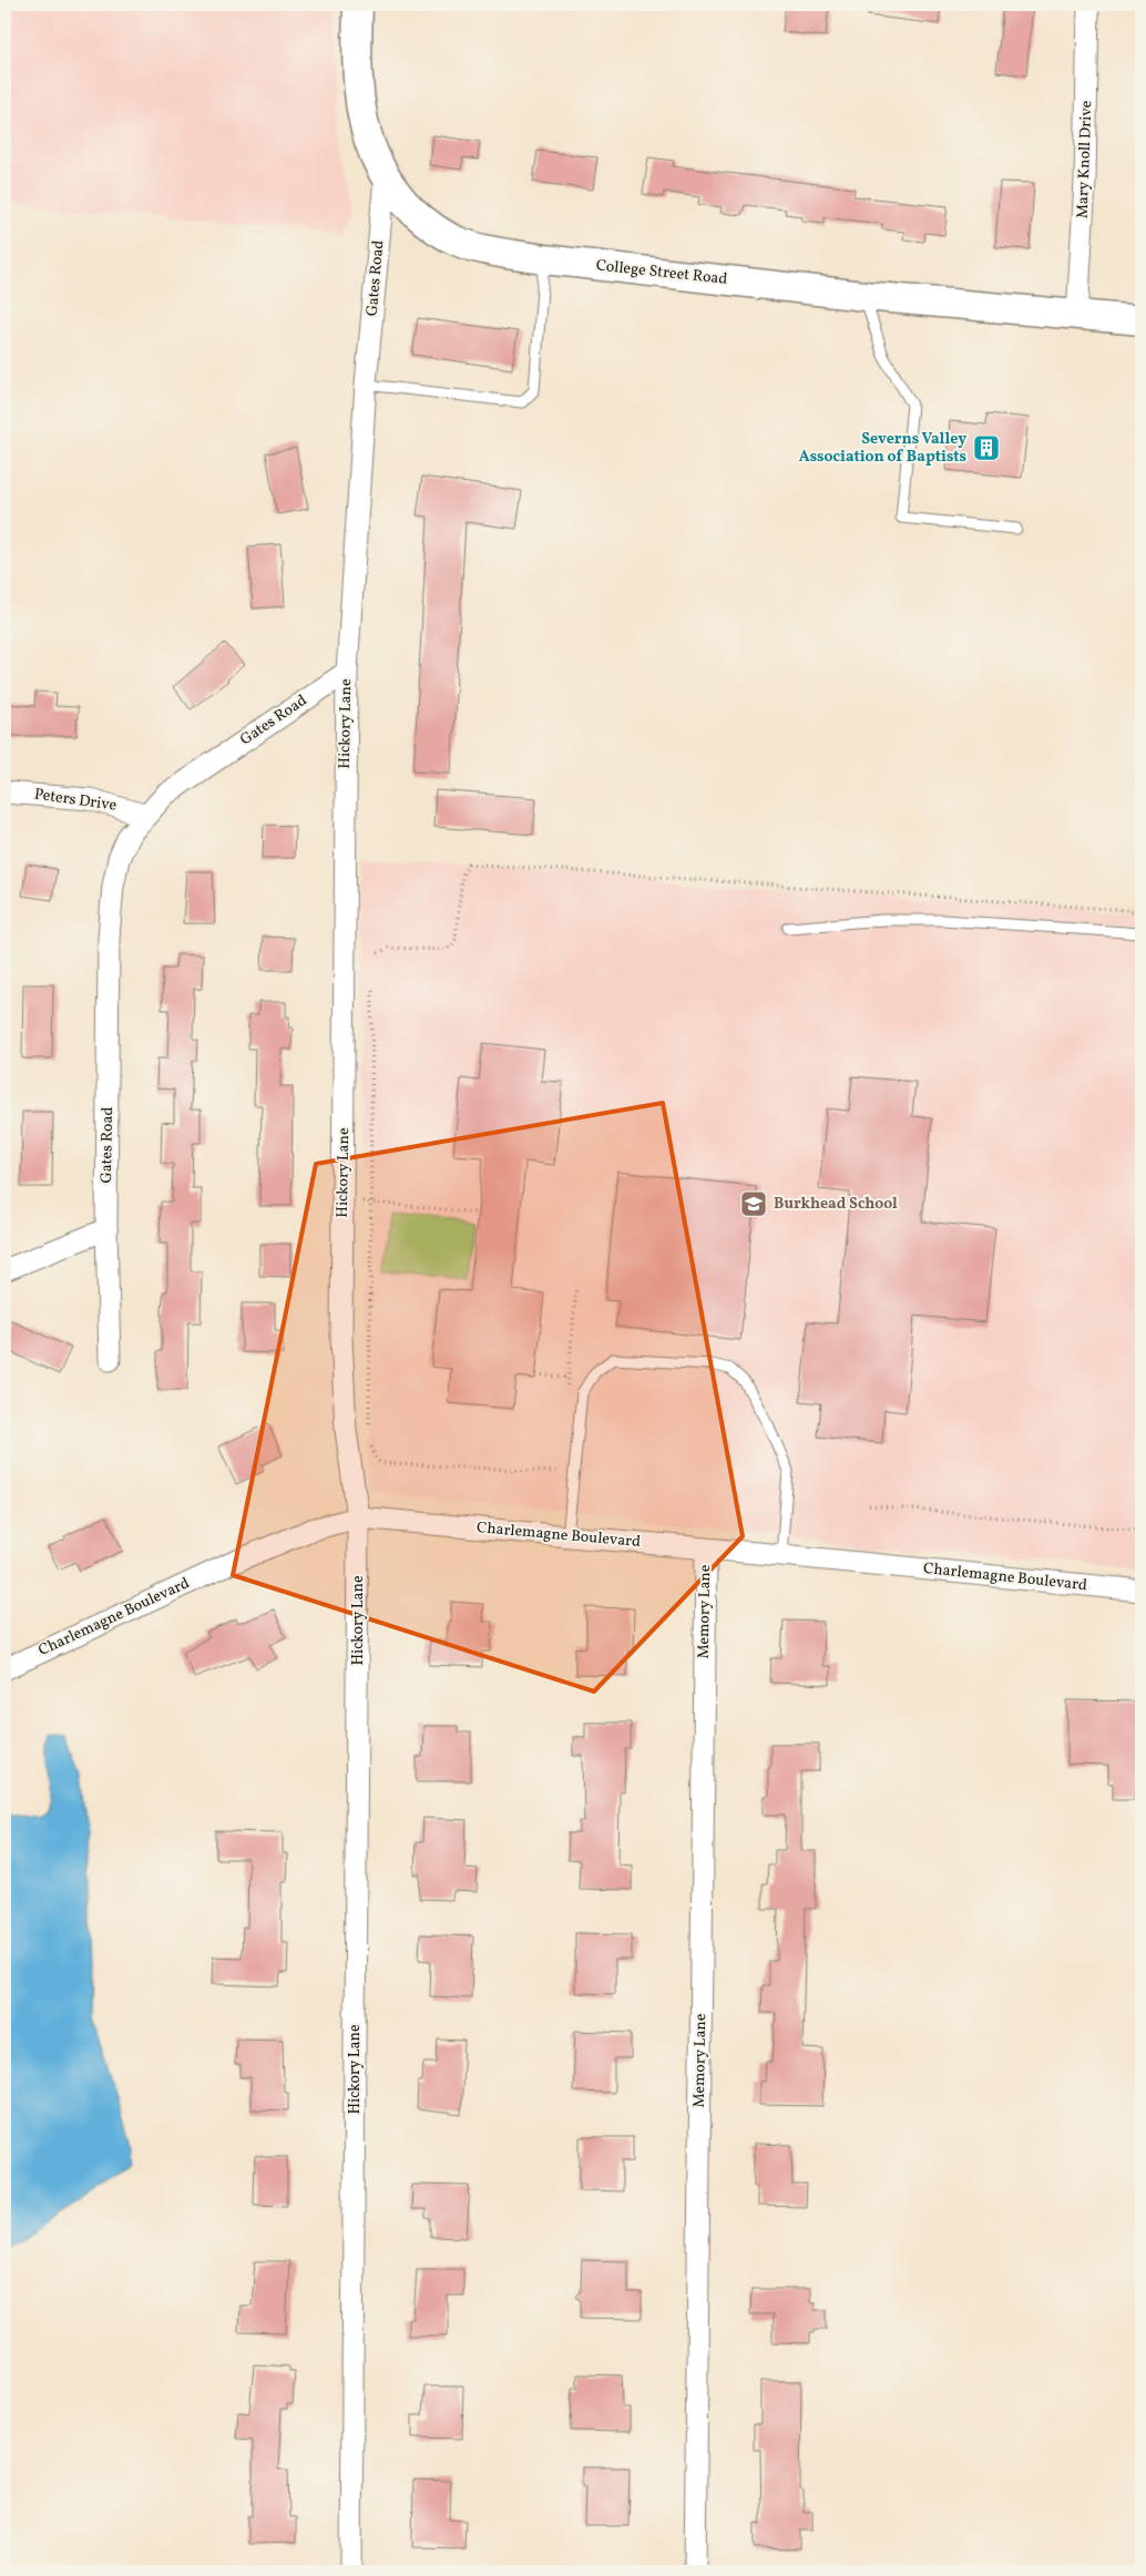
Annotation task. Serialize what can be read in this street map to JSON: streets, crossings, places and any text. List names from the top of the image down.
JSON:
{
  "streets": {
    "street": [
      "Mary Knoll Drive",
      "College Street Road",
      "Gates Road",
      "Hickory Lane",
      "Peters Drive",
      "Charlemagne Boulevard",
      "Memory Lane"
    ]
  },
  "crossings": [
    ["Mary Knoll Drive", "College Street Road"],
    ["College Street Road", "Gates Road"],
    ["Gates Road", "Hickory Lane"],
    ["Gates Road", "Peters Drive"],
    ["Hickory Lane", "Charlemagne Boulevard"],
    ["Charlemagne Boulevard", "Memory Lane"]
  ],
  "places": {
    "building": ["Severns Valley Association of Baptists"],
    "school or university": ["Burkhead School"]
  }
}
